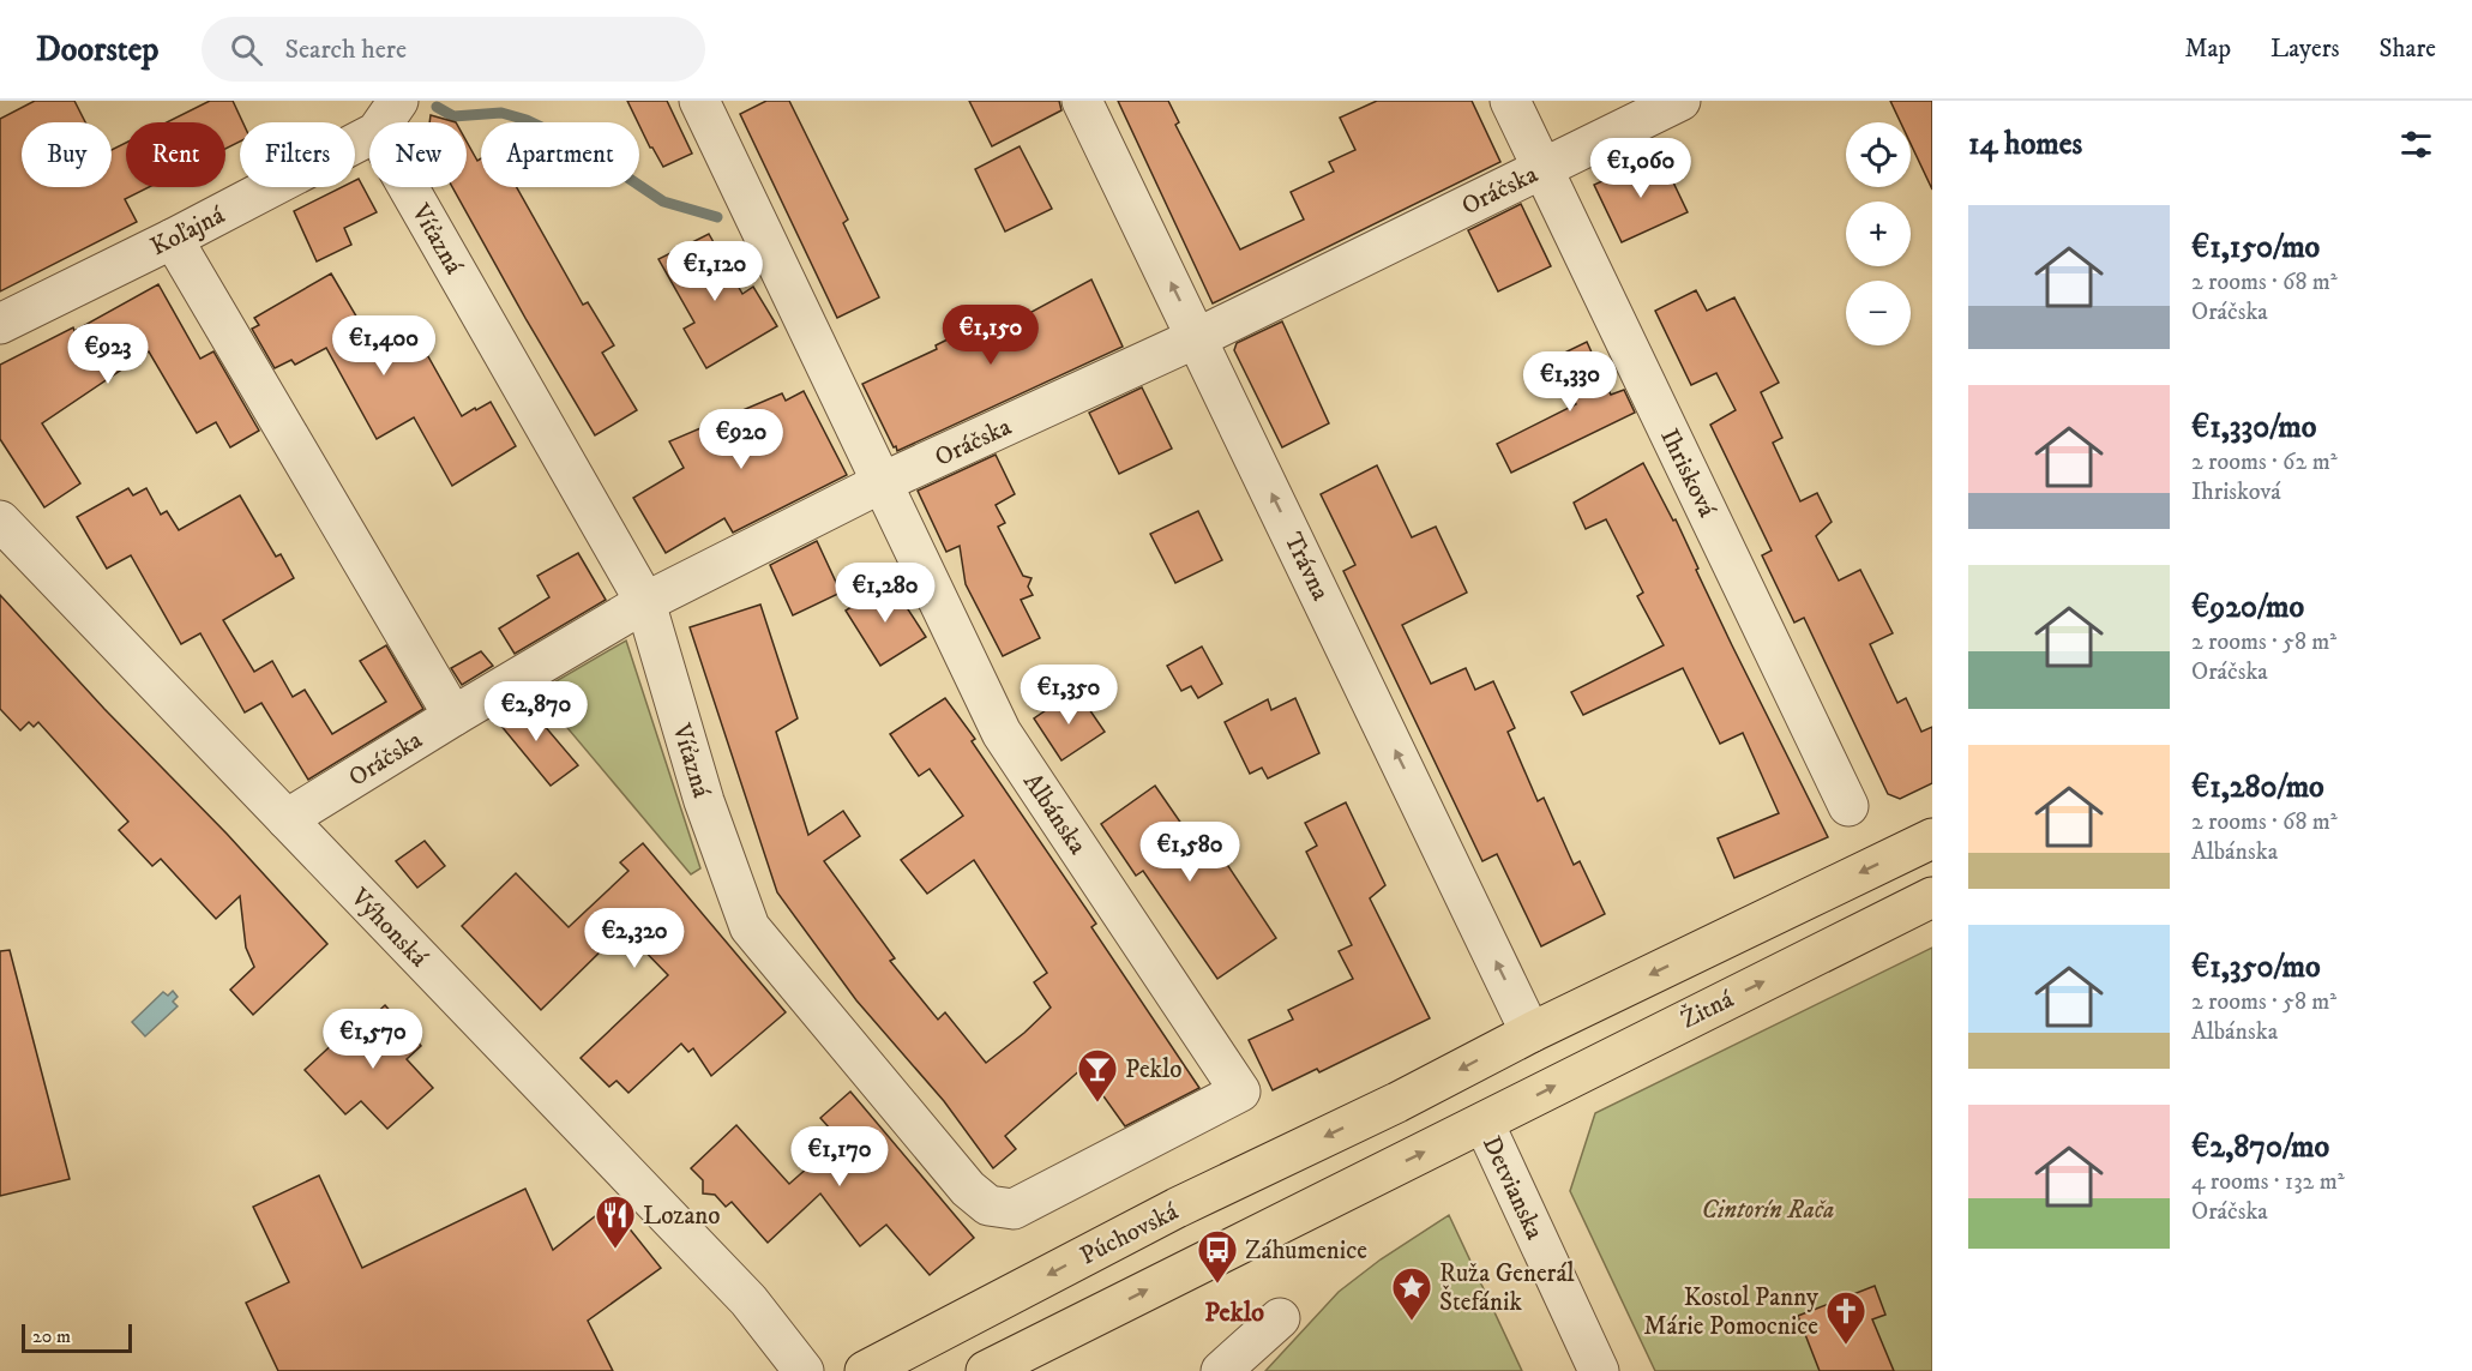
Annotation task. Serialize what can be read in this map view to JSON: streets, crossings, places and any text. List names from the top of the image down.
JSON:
{
  "streets": {
    "main road": ["Žitná", "Púchovská"],
    "street": [
      "Oráčska",
      "Koľajná",
      "Víťazná",
      "Ihrisková",
      "Trávna",
      "Albánska",
      "Výhonská",
      "Detvianska"
    ]
  },
  "crossings": [
    ["Oráčska", "Víťazná"],
    ["Oráčska", "Ihrisková"],
    ["Oráčska", "Trávna"],
    ["Oráčska", "Albánska"],
    ["Oráčska", "Výhonská"],
    ["Víťazná", "Albánska"],
    ["Trávna", "Púchovská"],
    ["Žitná", "Detvianska"]
  ],
  "one_way": ["Trávna"],
  "districts": ["Peklo"],
  "parks": ["Cintorín Rača"],
  "places": {
    "bar": ["Peklo"],
    "restaurant": ["Lozano"],
    "bus stop": ["Záhumenice"],
    "place": ["Ruža Generál Štefánik"],
    "church": ["Kostol Panny Márie Pomocnice"]
  },
  "scale_bar": "20 m",
  "page": {
    "header": "Doorstep",
    "search": "Search here",
    "nav": ["Map", "Layers", "Share"],
    "heading": "14 homes",
    "map_buttons": ["+", "−"],
    "chip": [
      "Buy",
      "Rent",
      "Filters",
      "New",
      "Apartment"
    ],
    "price": [
      "€1,060",
      "€1,120",
      "€1,150",
      "€1,400",
      "€923",
      "€1,330",
      "€920",
      "€1,280",
      "€1,350",
      "€2,870",
      "€1,580",
      "€2,320",
      "€1,570",
      "€1,170"
    ],
    "list": [
      {
        "name": "€1,150/mo",
        "note": "2 rooms · 68 m² · Oráčska"
      },
      {
        "name": "€1,330/mo",
        "note": "2 rooms · 62 m² · Ihrisková"
      },
      {
        "name": "€920/mo",
        "note": "2 rooms · 58 m² · Oráčska"
      },
      {
        "name": "€1,280/mo",
        "note": "2 rooms · 68 m² · Albánska"
      },
      {
        "name": "€1,350/mo",
        "note": "2 rooms · 58 m² · Albánska"
      },
      {
        "name": "€2,870/mo",
        "note": "4 rooms · 132 m² · Oráčska"
      }
    ],
    "scale": "20 m"
  }
}
